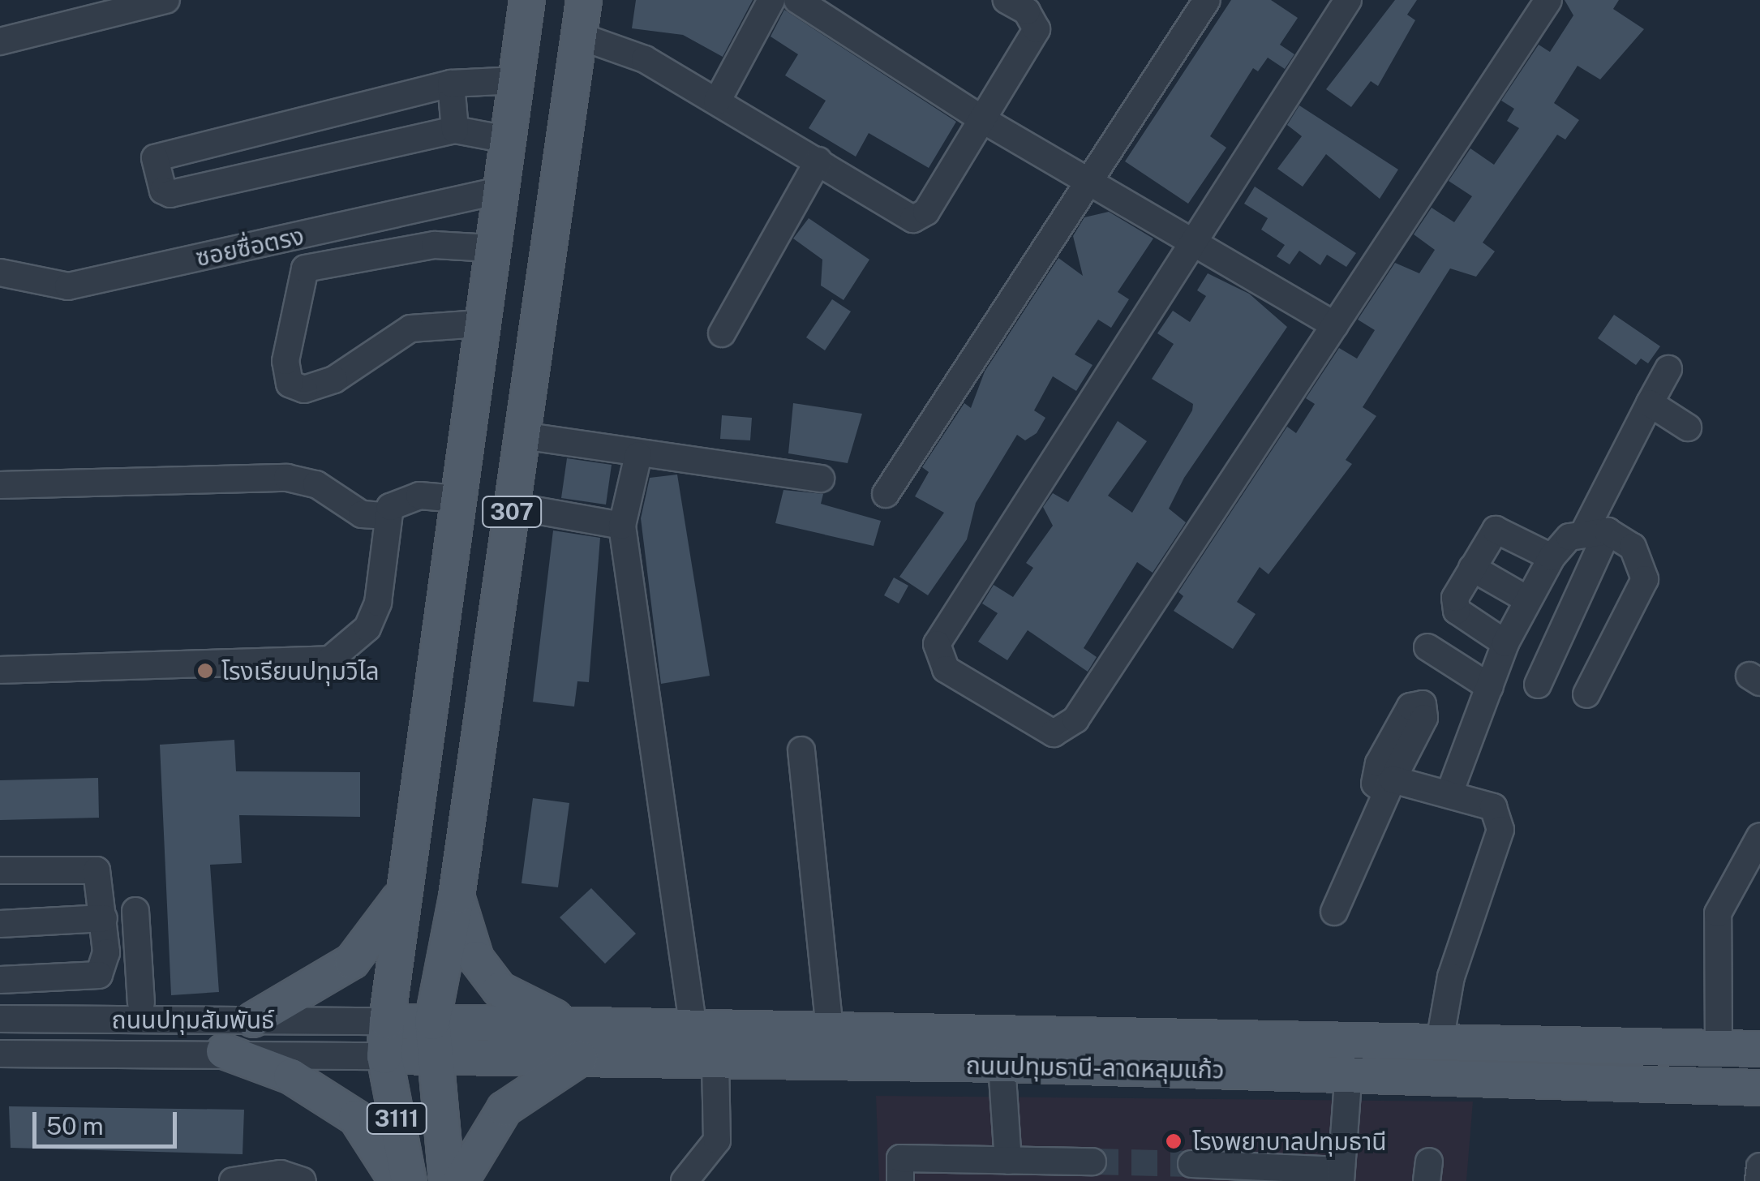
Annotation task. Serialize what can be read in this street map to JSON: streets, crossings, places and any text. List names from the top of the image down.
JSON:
{
  "streets": {
    "main road": ["307", "ถนนปทุมธานี-ลาดหลุมแก้ว", "3111"],
    "street": ["ซอยซื่อตรง", "ถนนปทุมสัมพันธ์"]
  },
  "crossings": [
    ["ซอยซื่อตรง", "307"],
    ["307", "ถนนปทุมสัมพันธ์"],
    ["307", "ถนนปทุมธานี-ลาดหลุมแก้ว"],
    ["ถนนปทุมสัมพันธ์", "ถนนปทุมธานี-ลาดหลุมแก้ว"],
    ["ถนนปทุมสัมพันธ์", "3111"],
    ["ถนนปทุมธานี-ลาดหลุมแก้ว", "3111"]
  ],
  "places": ["โรงเรียนปทุมวิไล", "โรงพยาบาลปทุมธานี"],
  "scale_bar": "50 m"
}
